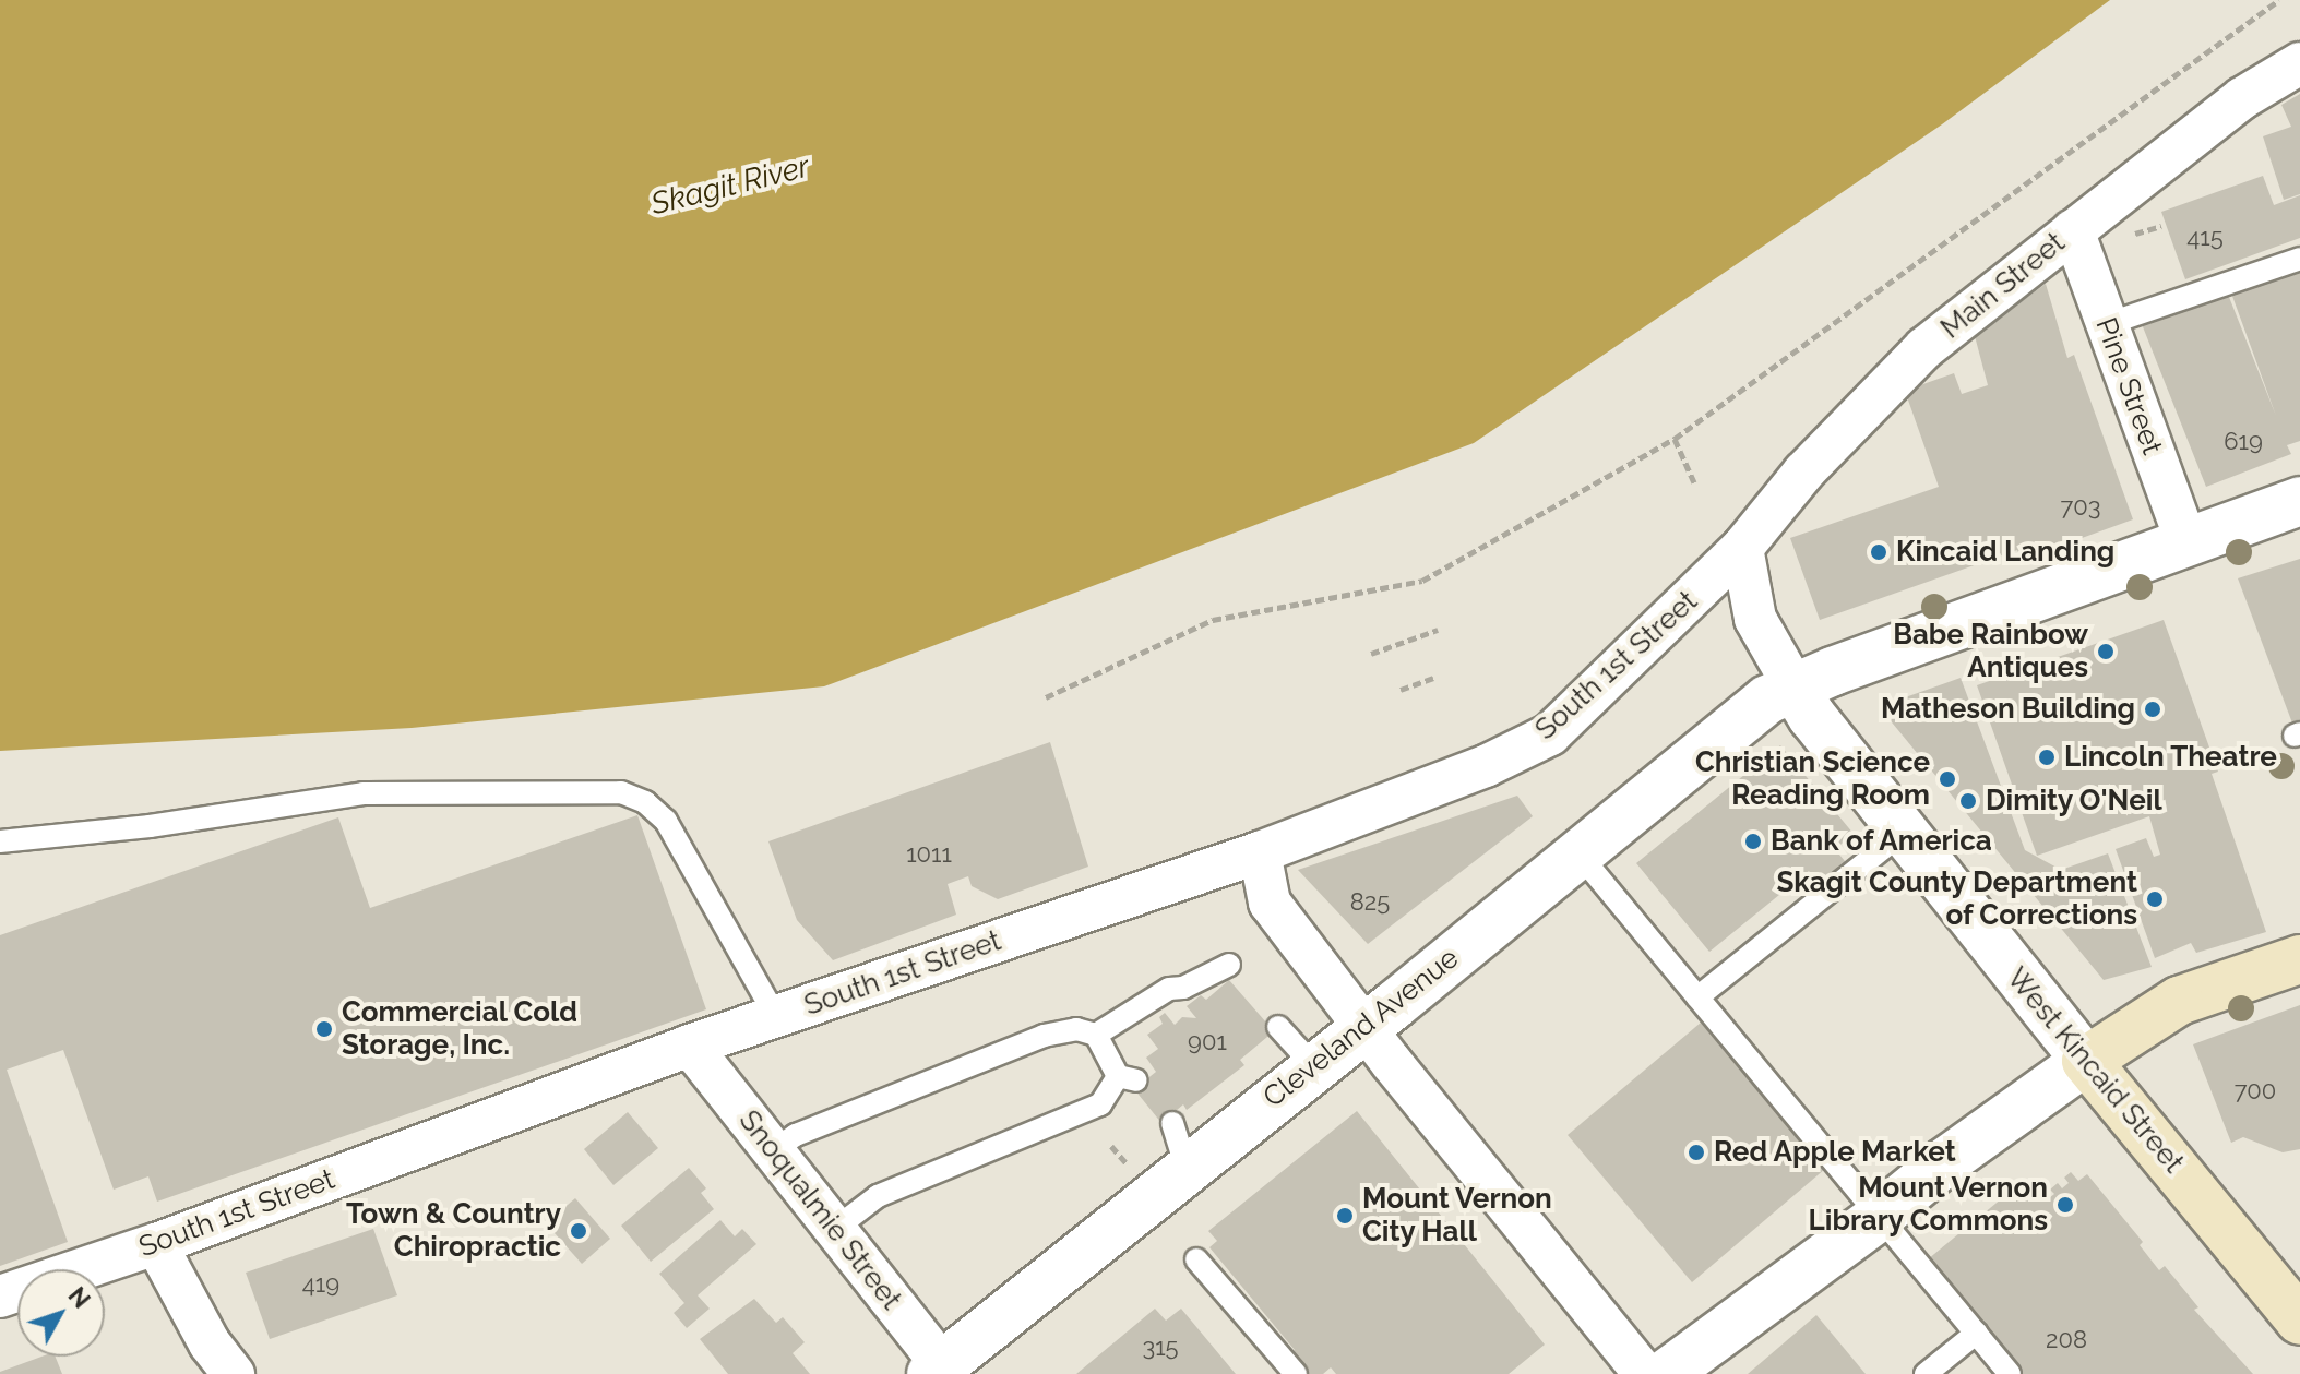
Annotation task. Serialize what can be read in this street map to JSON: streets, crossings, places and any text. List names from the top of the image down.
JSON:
{
  "streets": {
    "main road": ["West Kincaid Street"],
    "street": [
      "Main Street",
      "Pine Street",
      "South 1st Street",
      "Cleveland Avenue",
      "Snoqualmie Street"
    ]
  },
  "crossings": [
    ["Main Street", "Pine Street"],
    ["Main Street", "South 1st Street"],
    ["Main Street", "West Kincaid Street"],
    ["South 1st Street", "West Kincaid Street"],
    ["South 1st Street", "Snoqualmie Street"],
    ["Cleveland Avenue", "West Kincaid Street"],
    ["Cleveland Avenue", "Snoqualmie Street"]
  ],
  "water": ["Skagit River"],
  "places": [
    "Kincaid Landing",
    "Babe Rainbow Antiques",
    "Matheson Building",
    "Lincoln Theatre",
    "Christian Science Reading Room",
    "Dimity O'Neil",
    "Bank of America",
    "Skagit County Department of Corrections",
    "Commercial Cold Storage, Inc.",
    "Red Apple Market",
    "Mount Vernon Library Commons",
    "Mount Vernon City Hall",
    "Town & Country Chiropractic"
  ],
  "house_numbers": [
    "415",
    "619",
    "703",
    "1011",
    "825",
    "901",
    "700",
    "419",
    "208",
    "315"
  ],
  "north": "top right"
}
